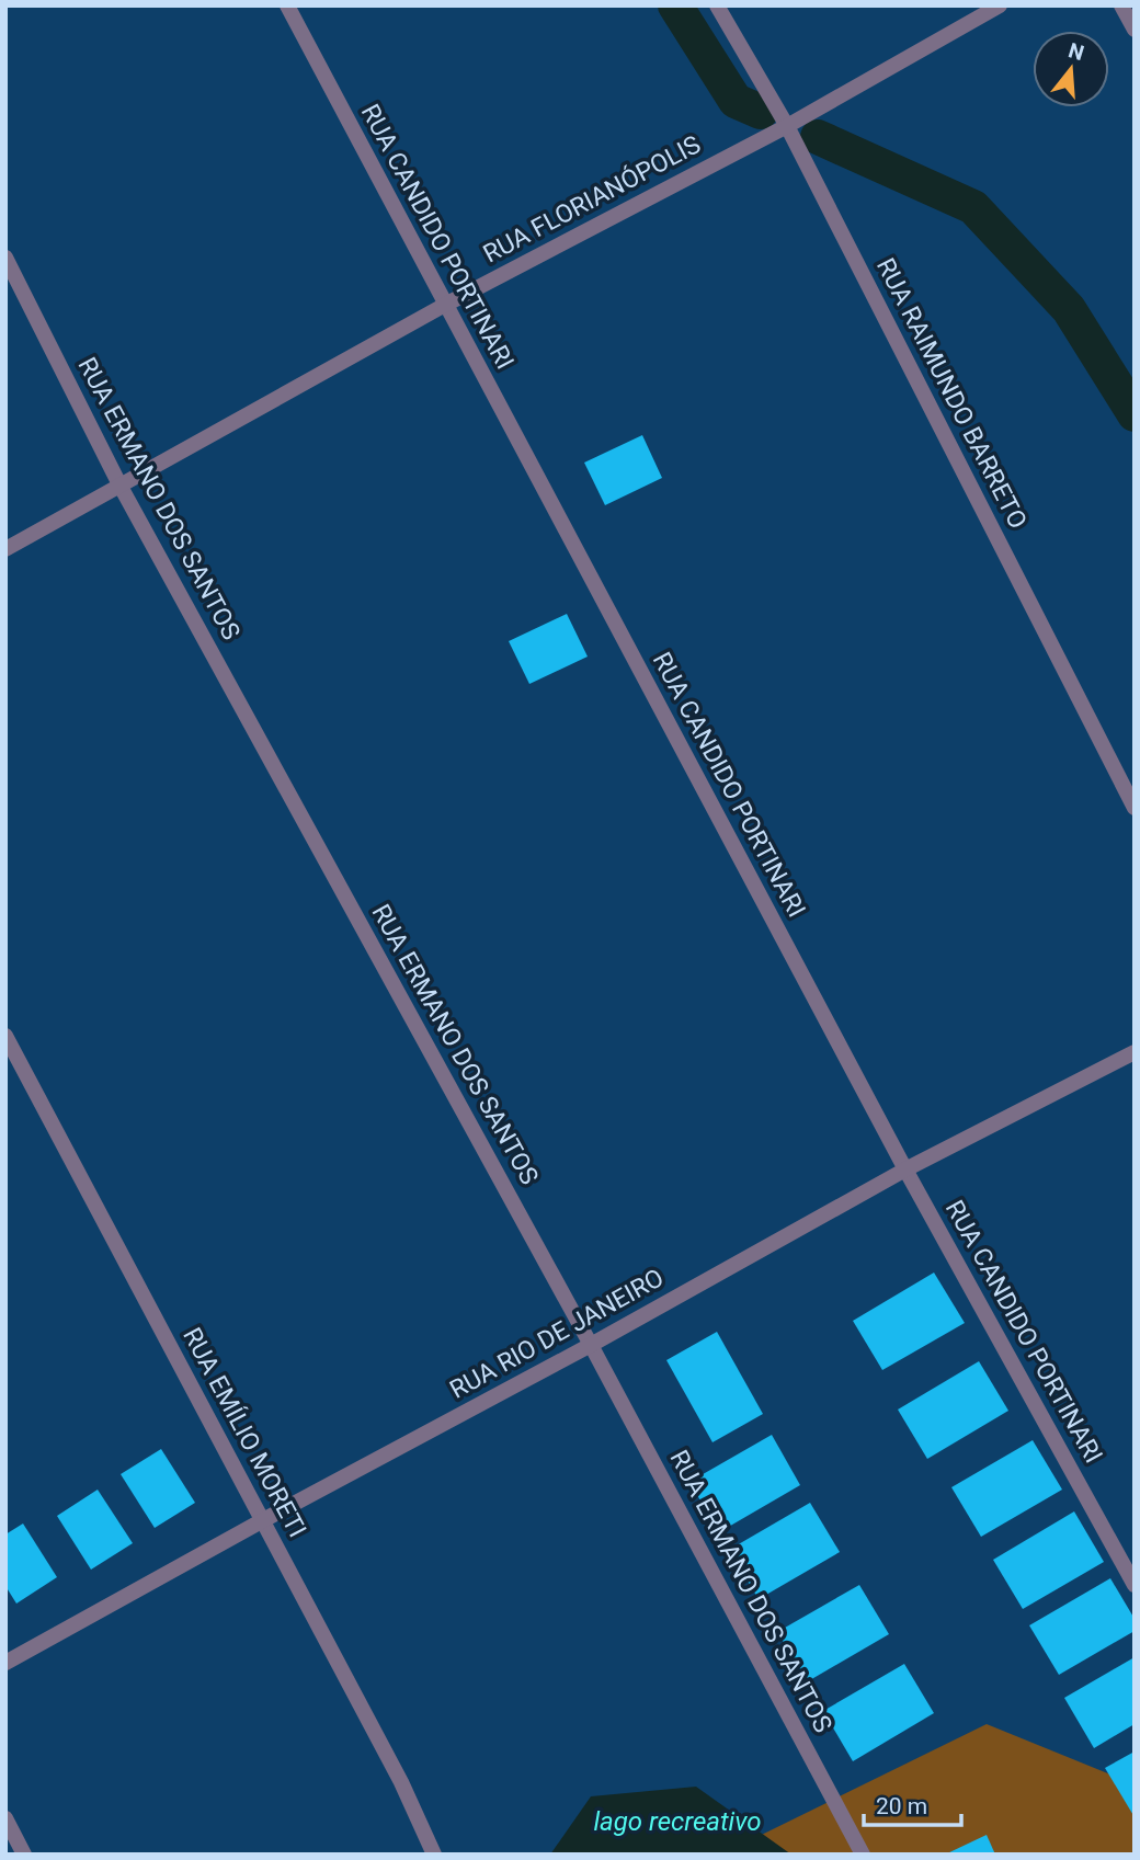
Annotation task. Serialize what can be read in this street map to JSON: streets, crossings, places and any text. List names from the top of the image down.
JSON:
{
  "streets": {
    "street": [
      "RUA FLORIANÓPOLIS",
      "RUA CANDIDO PORTINARI",
      "RUA RAIMUNDO BARRETO",
      "RUA ERMANO DOS SANTOS",
      "RUA RIO DE JANEIRO",
      "RUA EMÍLIO MORETI"
    ]
  },
  "crossings": [
    ["RUA FLORIANÓPOLIS", "RUA CANDIDO PORTINARI"],
    ["RUA FLORIANÓPOLIS", "RUA RAIMUNDO BARRETO"],
    ["RUA FLORIANÓPOLIS", "RUA ERMANO DOS SANTOS"],
    ["RUA CANDIDO PORTINARI", "RUA RIO DE JANEIRO"],
    ["RUA ERMANO DOS SANTOS", "RUA RIO DE JANEIRO"],
    ["RUA RIO DE JANEIRO", "RUA EMÍLIO MORETI"]
  ],
  "water": ["lago recreativo"],
  "scale_bar": "20 m",
  "north": "top"
}
